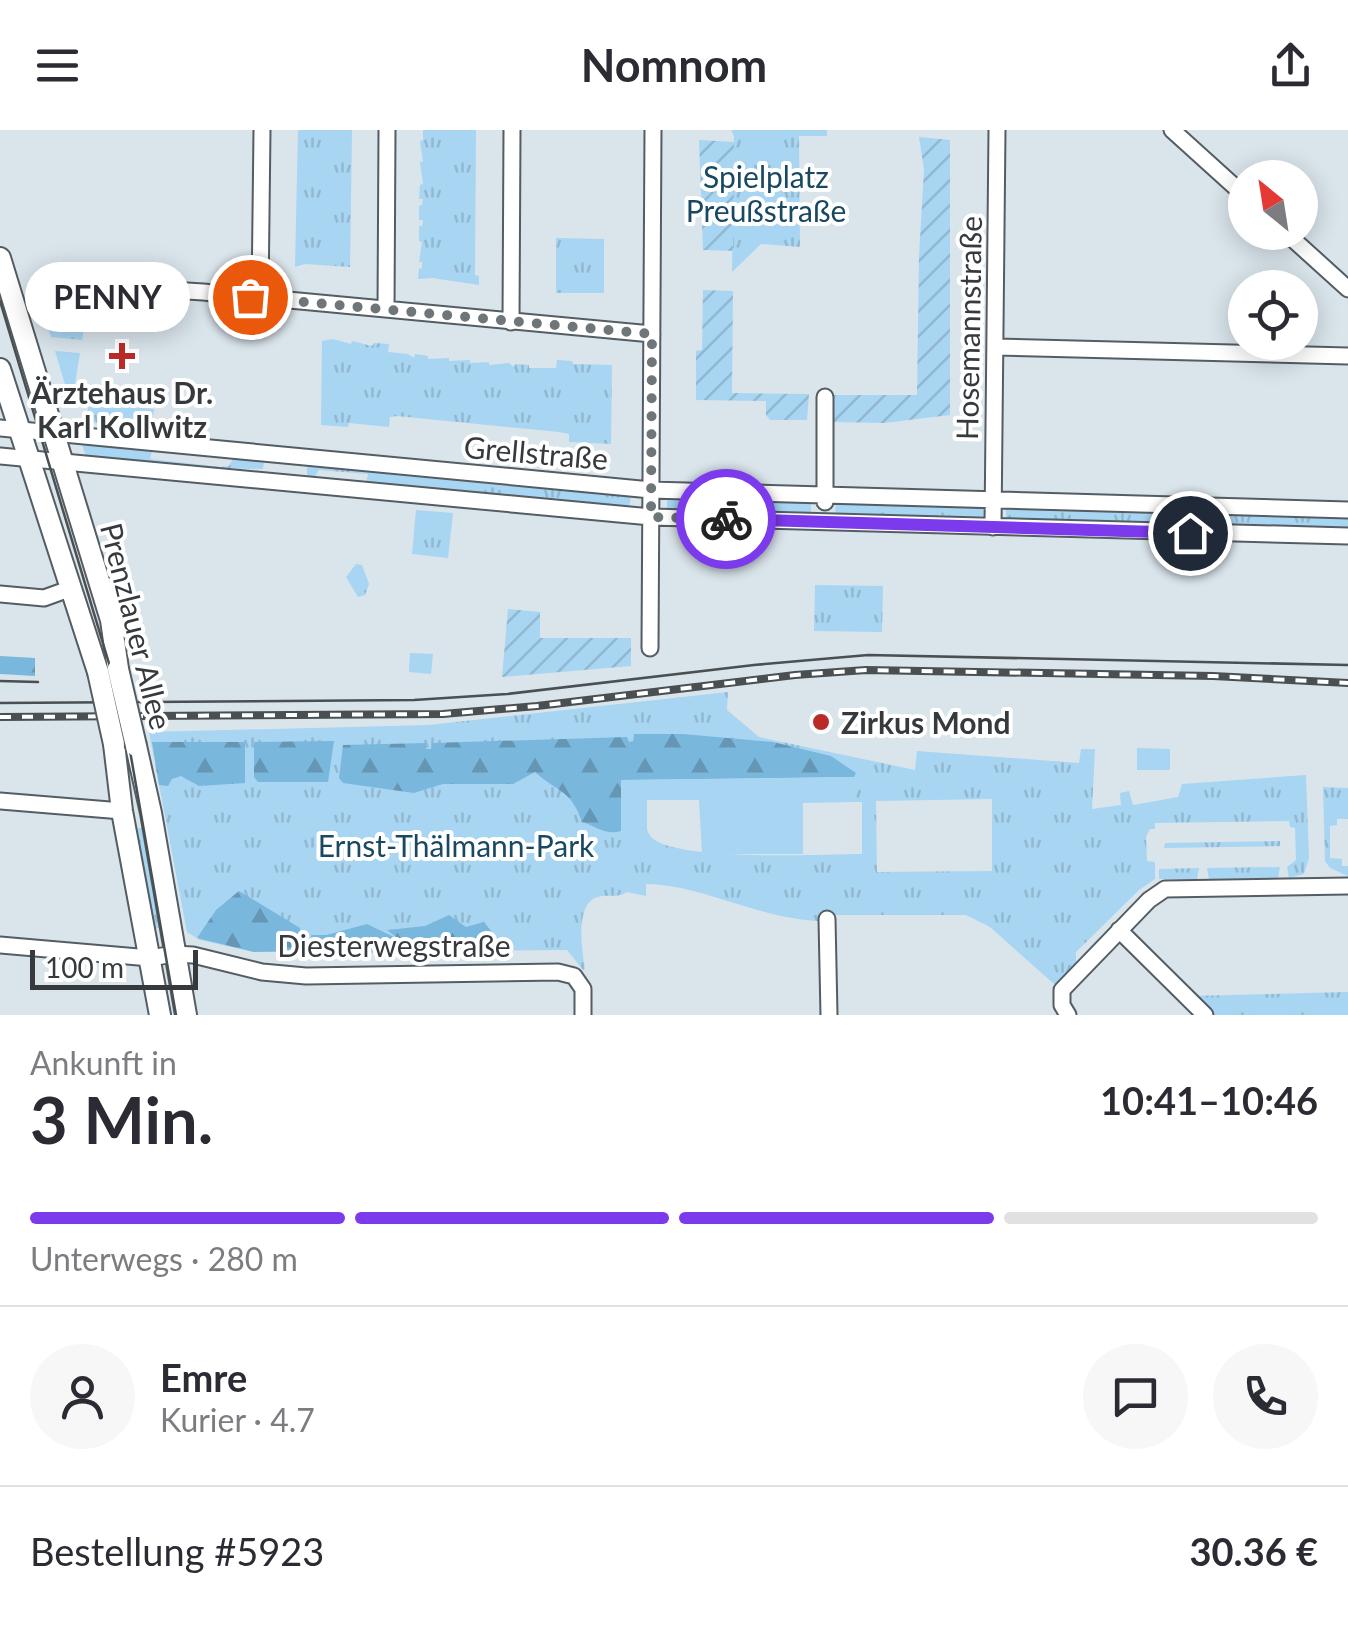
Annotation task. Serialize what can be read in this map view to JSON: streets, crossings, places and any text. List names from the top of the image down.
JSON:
{
  "streets": {
    "main road": ["Prenzlauer Allee"],
    "street": ["Hosemannstraße", "Grellstraße", "Diesterwegstraße"]
  },
  "crossings": [
    ["Hosemannstraße", "Grellstraße"],
    ["Grellstraße", "Prenzlauer Allee"],
    ["Prenzlauer Allee", "Diesterwegstraße"]
  ],
  "parks": ["Spielplatz Preußstraße", "Ernst-Thälmann-Park"],
  "places": {
    "other": ["PENNY", "Zirkus Mond"],
    "health": ["Ärztehaus Dr. Karl Kollwitz"]
  },
  "scale_bar": "100 m",
  "north": "top left",
  "page": {
    "header": "Nomnom",
    "bubble": "PENNY",
    "scale": "100 m",
    "heading": ["3 Min.", "Ankunft in", "10:41–10:46"],
    "panel": [
      "Emre",
      "Kurier · 4.7",
      "Bestellung #5923",
      "30.36 €"
    ],
    "bar": "Unterwegs · 280 m"
  }
}
